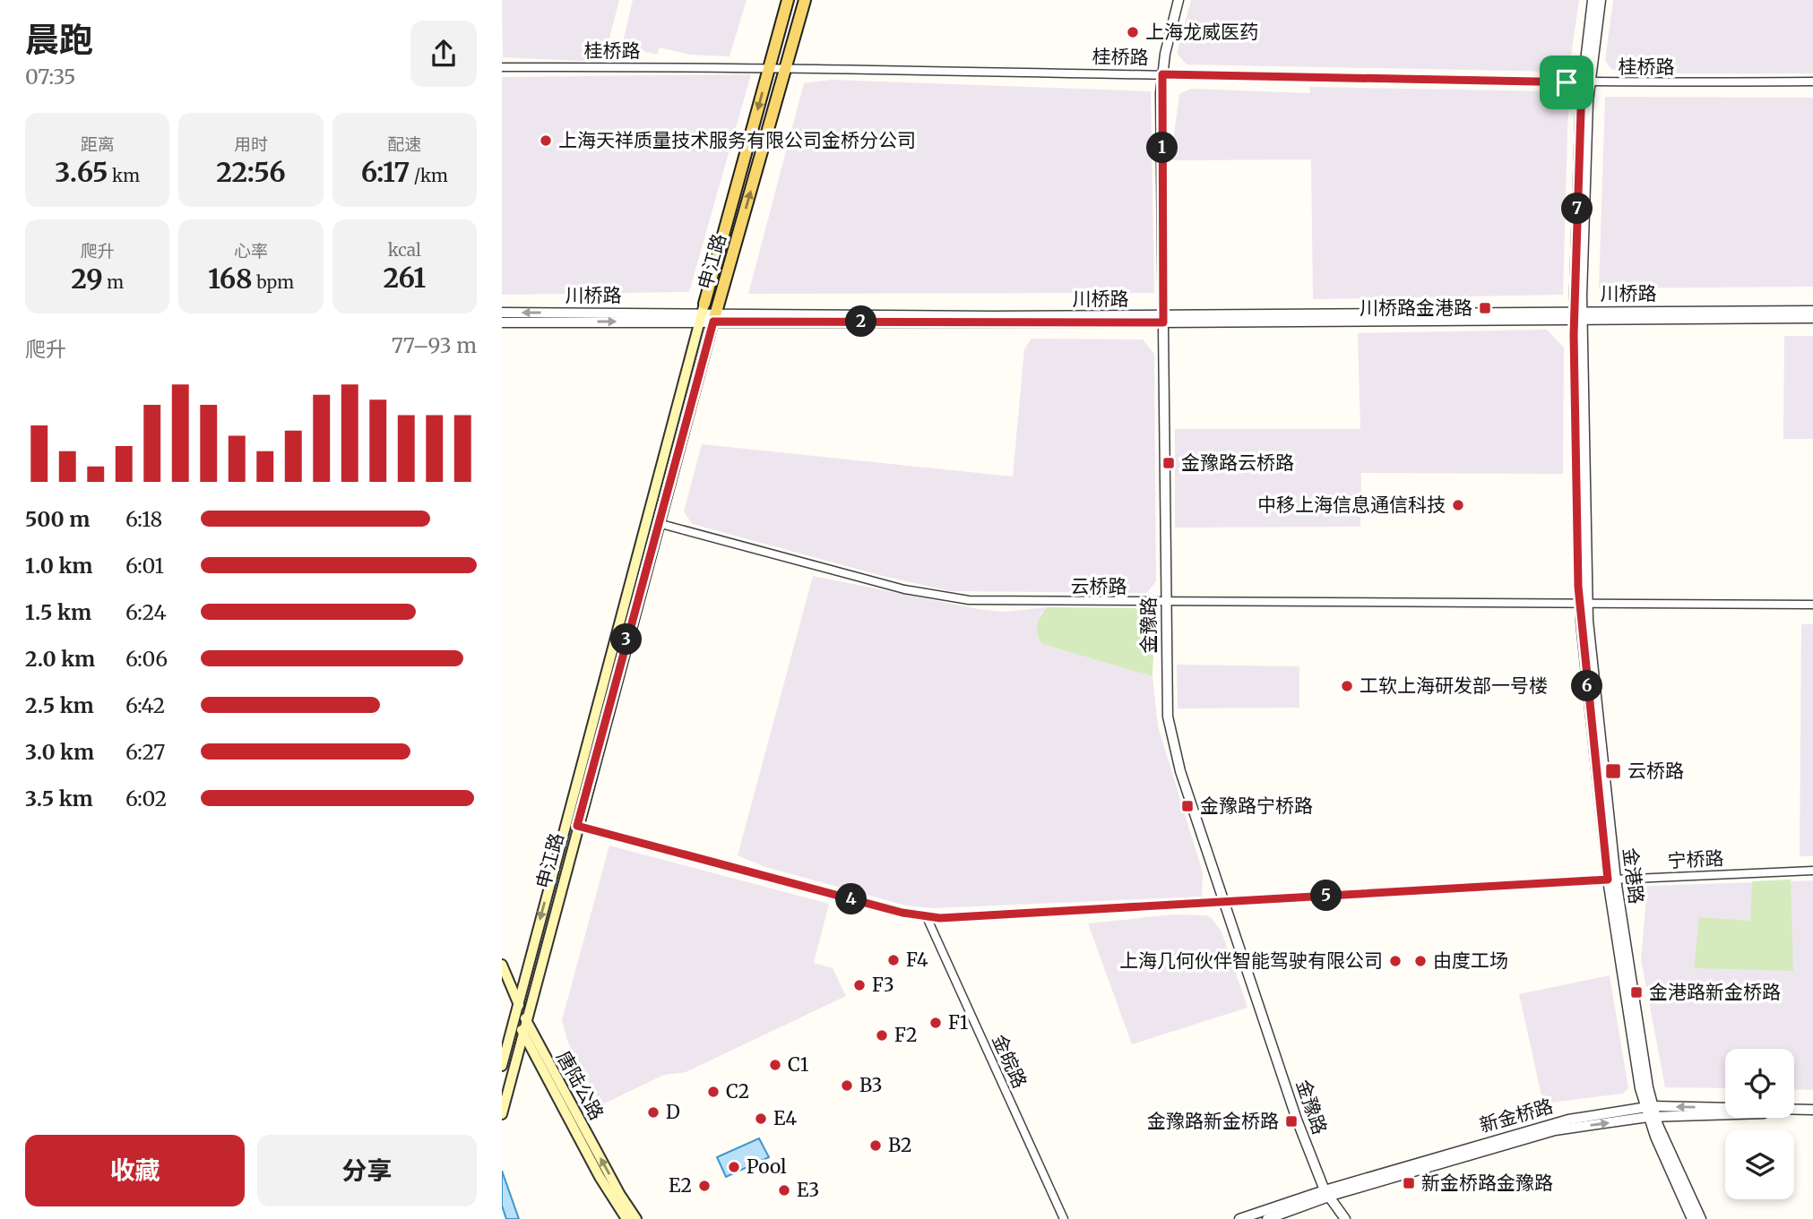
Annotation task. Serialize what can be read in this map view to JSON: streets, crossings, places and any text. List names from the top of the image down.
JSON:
{
  "streets": {
    "main road": ["申江路", "唐陆公路"],
    "street": [
      "桂桥路",
      "川桥路",
      "云桥路",
      "金豫路",
      "宁桥路",
      "金港路",
      "金皖路",
      "新金桥路"
    ]
  },
  "crossings": [
    ["桂桥路", "申江路"],
    ["桂桥路", "金豫路"],
    ["桂桥路", "金港路"],
    ["申江路", "川桥路"],
    ["申江路", "云桥路"],
    ["申江路", "宁桥路"],
    ["申江路", "唐陆公路"],
    ["川桥路", "金豫路"],
    ["川桥路", "金港路"],
    ["云桥路", "金豫路"],
    ["云桥路", "金港路"],
    ["金豫路", "宁桥路"],
    ["金豫路", "新金桥路"],
    ["宁桥路", "金港路"],
    ["宁桥路", "金皖路"],
    ["金港路", "新金桥路"]
  ],
  "places": {
    "other": [
      "上海龙威医药",
      "上海天祥质量技术服务有限公司金桥分公司",
      "中移上海信息通信科技",
      "工软上海研发部一号楼",
      "F4",
      "上海几何伙伴智能驾驶有限公司",
      "由度工场",
      "F3",
      "F1",
      "F2",
      "C1",
      "B3",
      "C2",
      "D",
      "E4",
      "B2",
      "Pool",
      "E2",
      "E3"
    ],
    "transit": [
      "川桥路金港路",
      "金豫路云桥路",
      "云桥路",
      "金豫路宁桥路",
      "金港路新金桥路",
      "金豫路新金桥路",
      "新金桥路金豫路"
    ]
  },
  "page": {
    "heading": ["晨跑", "07:35"],
    "stats": [
      ["距离", "3.65 km"],
      ["用时", "22:56"],
      ["配速", "6:17 /km"],
      ["爬升", "29 m"],
      ["心率", "168 bpm"],
      ["kcal", "261"]
    ],
    "pins": [
      "1",
      "7",
      "2",
      "3",
      "6",
      "5",
      "4"
    ],
    "chart": ["爬升", "77–93 m"],
    "list": [
      {
        "name": "500 m",
        "note": "6:18"
      },
      {
        "name": "1.0 km",
        "note": "6:01"
      },
      {
        "name": "1.5 km",
        "note": "6:24"
      },
      {
        "name": "2.0 km",
        "note": "6:06"
      },
      {
        "name": "2.5 km",
        "note": "6:42"
      },
      {
        "name": "3.0 km",
        "note": "6:27"
      },
      {
        "name": "3.5 km",
        "note": "6:02"
      }
    ],
    "buttons": ["收藏", "分享"]
  }
}
